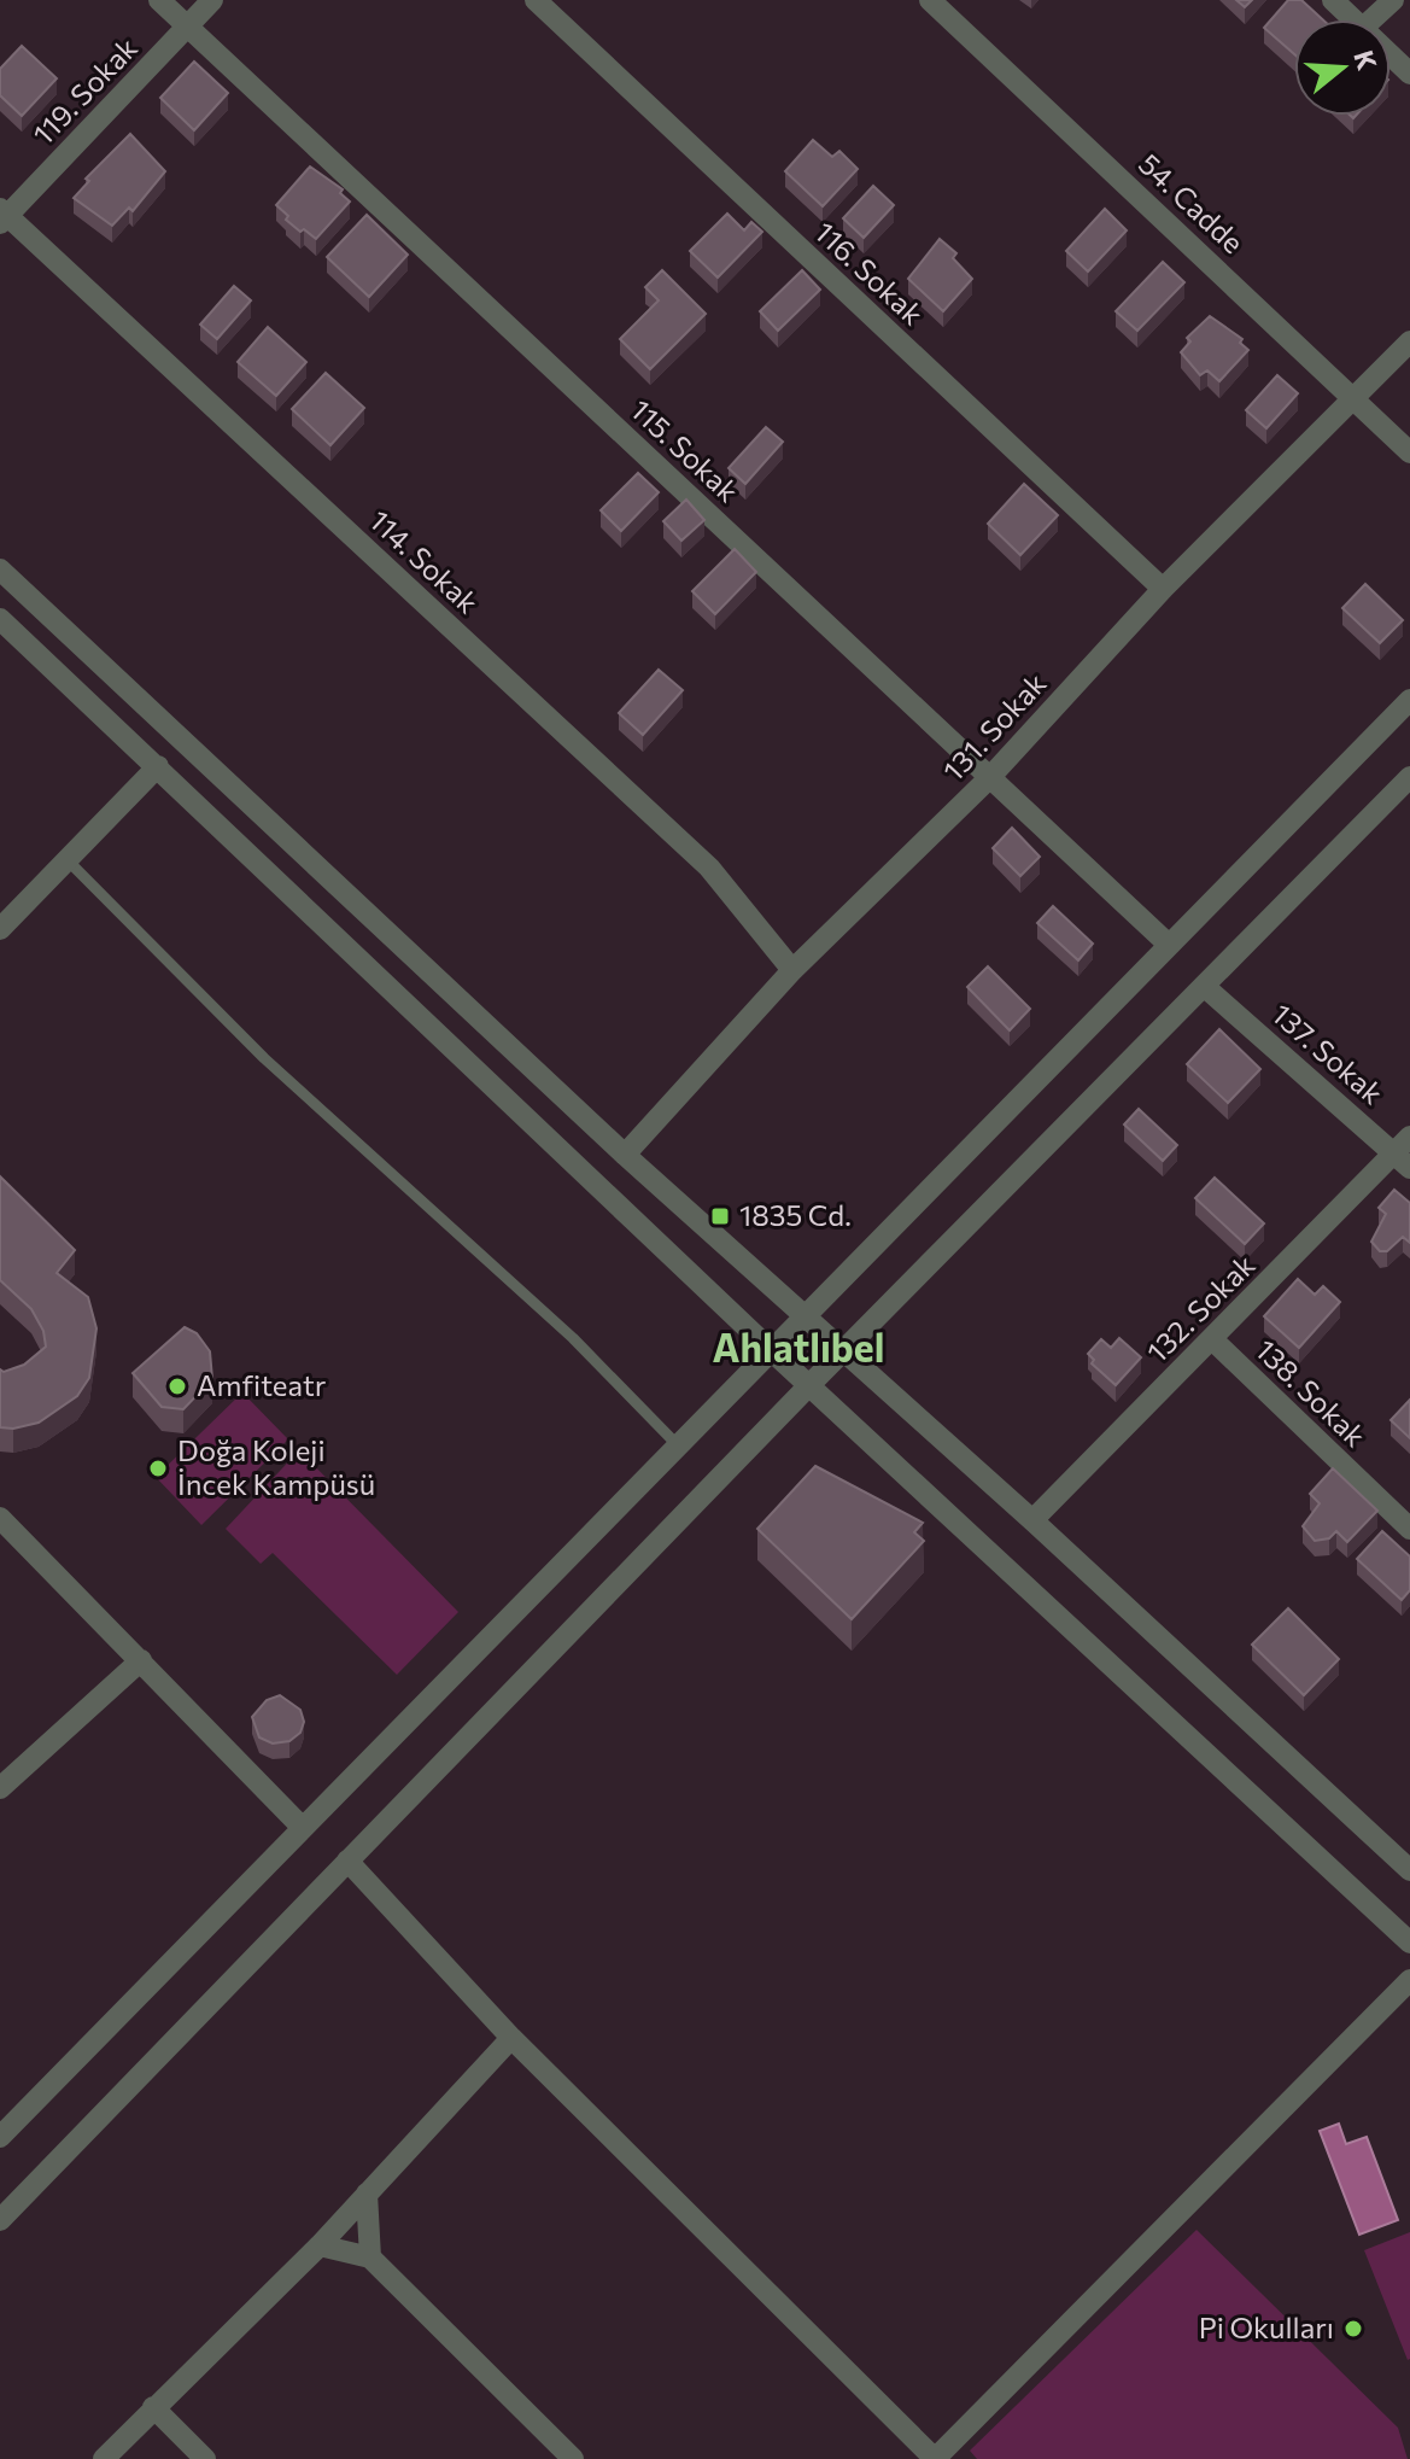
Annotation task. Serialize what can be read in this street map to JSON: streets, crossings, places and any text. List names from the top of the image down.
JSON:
{
  "streets": {
    "street": [
      "119. Sokak",
      "54. Cadde",
      "116. Sokak",
      "115. Sokak",
      "114. Sokak",
      "131. Sokak",
      "137. Sokak",
      "132. Sokak",
      "138. Sokak"
    ]
  },
  "crossings": [
    ["119. Sokak", "115. Sokak"],
    ["119. Sokak", "114. Sokak"],
    ["54. Cadde", "131. Sokak"],
    ["116. Sokak", "131. Sokak"],
    ["115. Sokak", "131. Sokak"],
    ["114. Sokak", "131. Sokak"],
    ["137. Sokak", "132. Sokak"],
    ["132. Sokak", "138. Sokak"]
  ],
  "districts": ["Ahlatlıbel"],
  "places": {
    "transit": ["1835 Cd."],
    "other": ["Amfiteatr", "Doğa Koleji İncek Kampüsü", "Pi Okulları"]
  },
  "north": "right"
}
